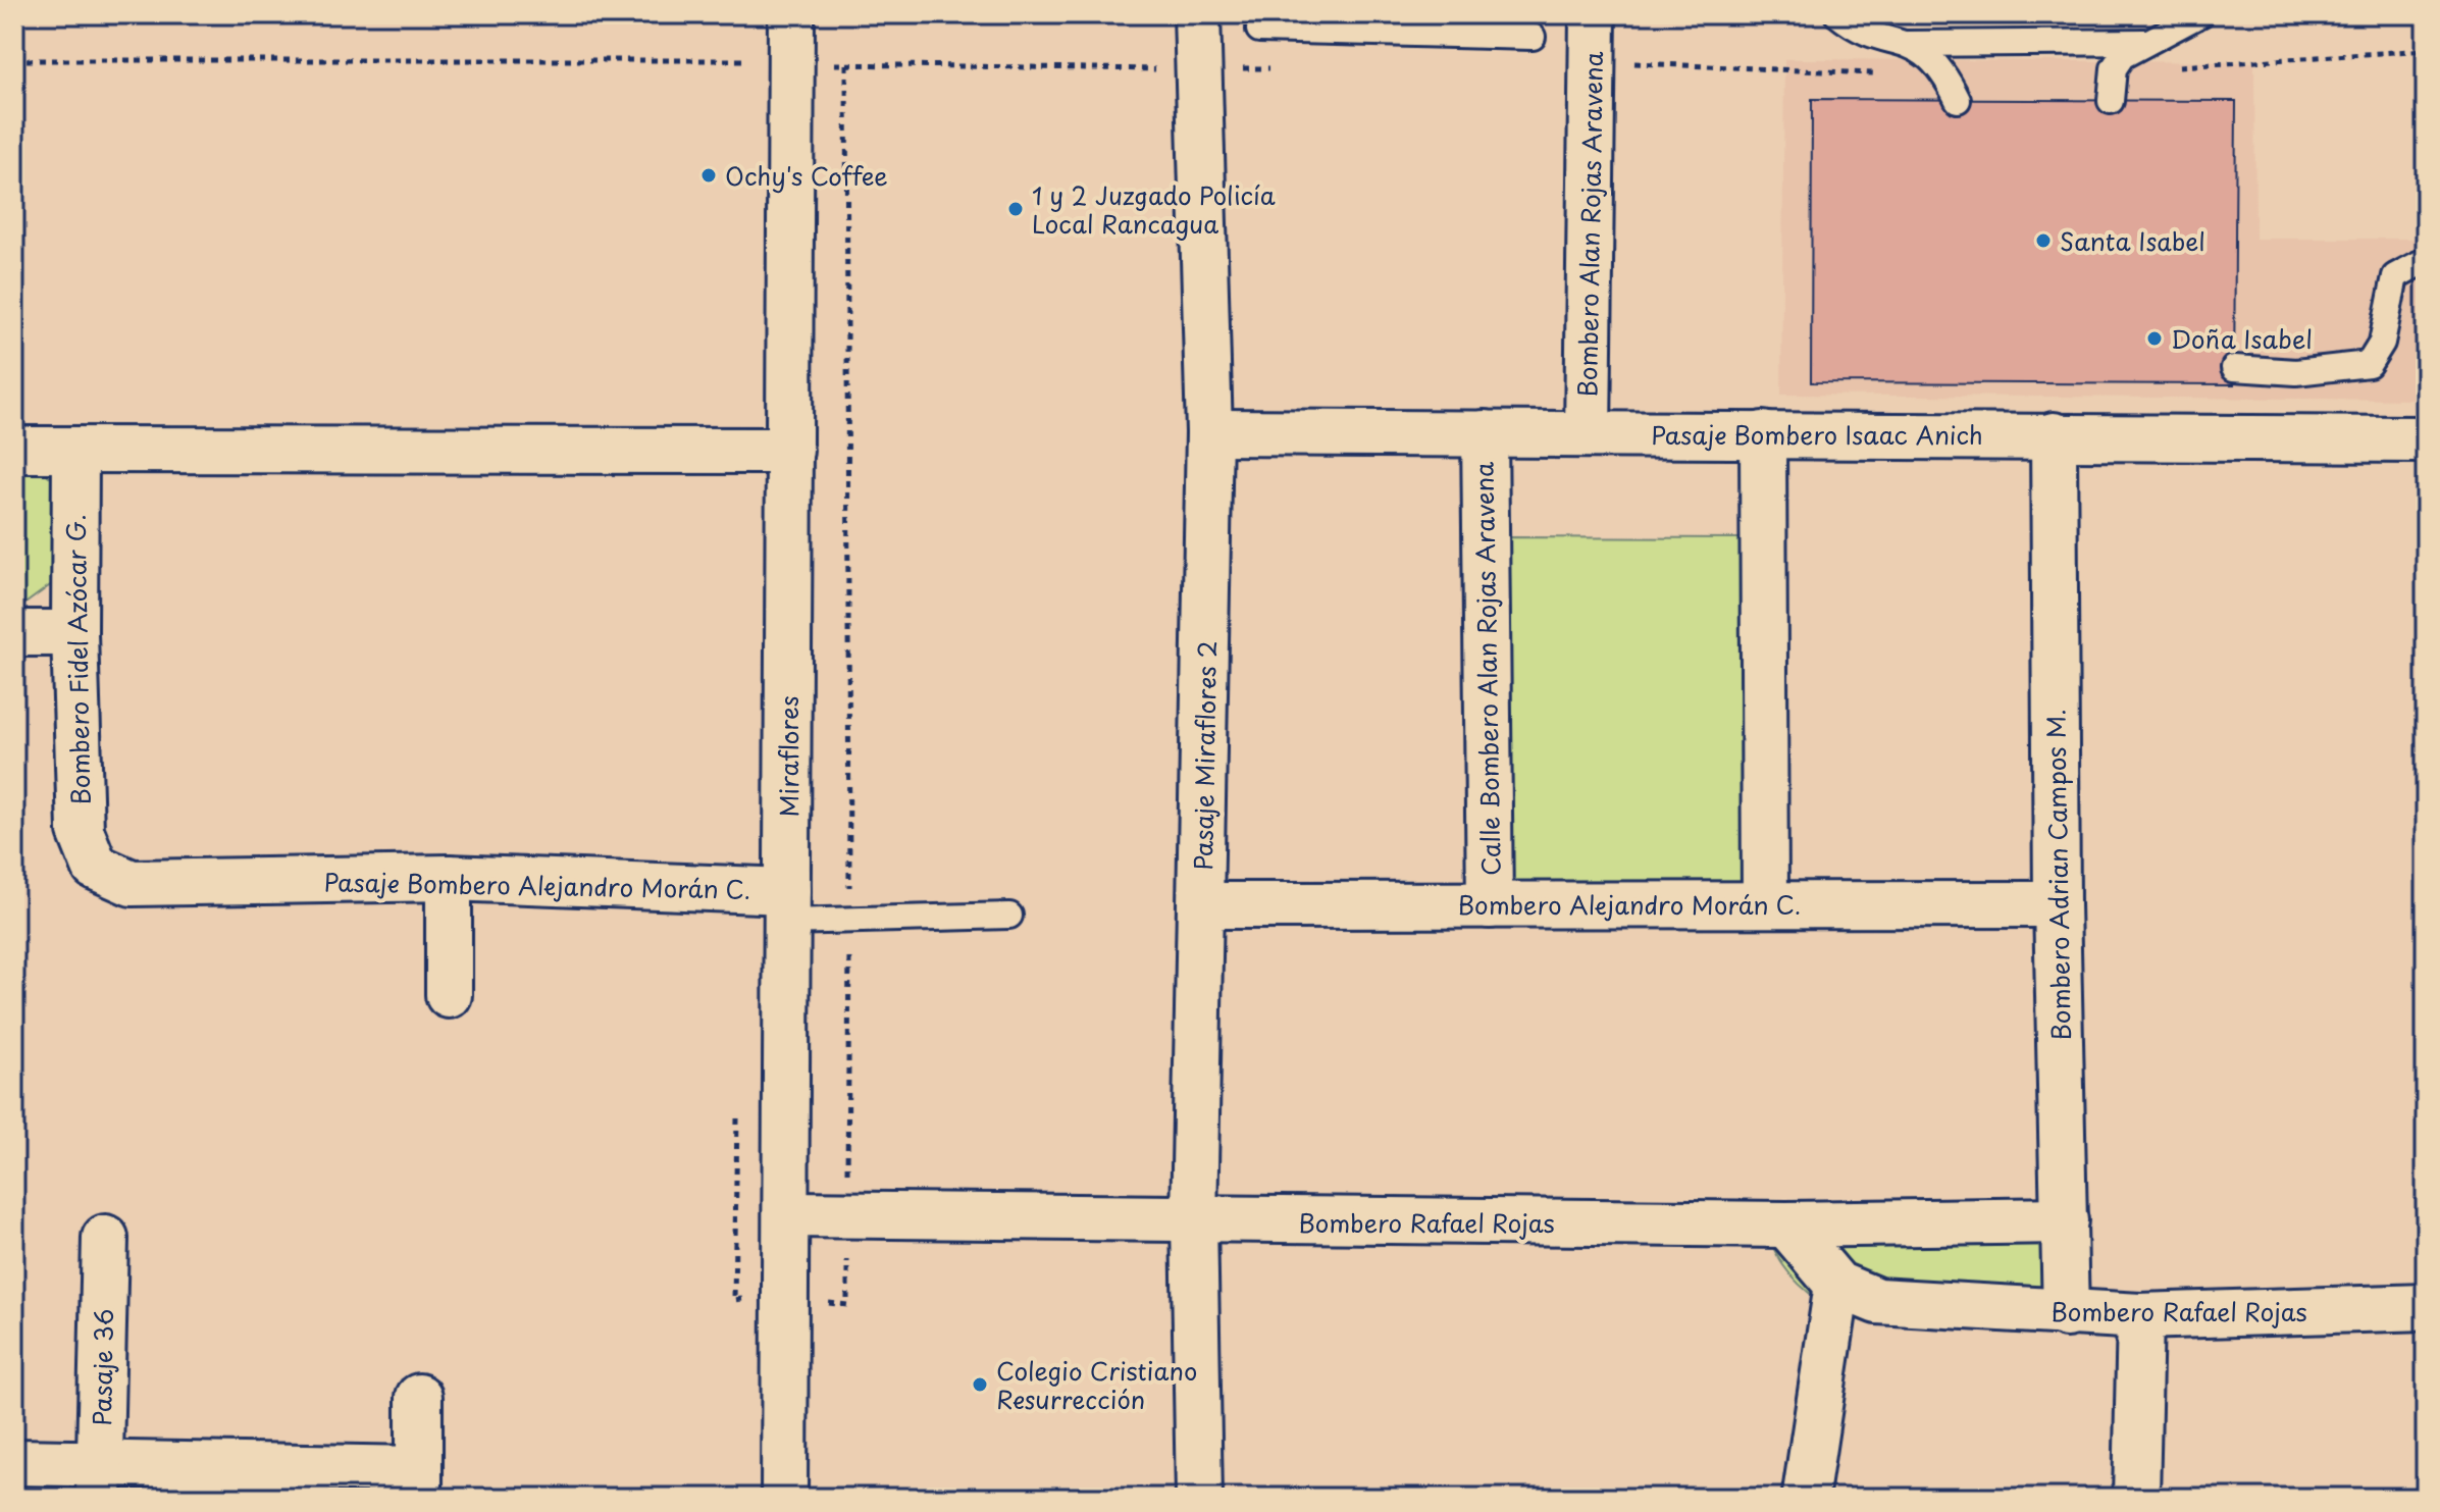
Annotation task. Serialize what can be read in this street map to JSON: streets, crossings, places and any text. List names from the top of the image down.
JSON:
{
  "streets": {
    "street": [
      "Bombero Alan Rojas Aravena",
      "Pasaje Bombero Isaac Anich",
      "Bombero Fidel Azócar G.",
      "Calle Bombero Alan Rojas Aravena",
      "Pasaje Miraflores 2",
      "Miraflores",
      "Bombero Adrian Campos M.",
      "Pasaje Bombero Alejandro Morán C.",
      "Bombero Alejandro Morán C.",
      "Bombero Rafael Rojas",
      "Pasaje 36"
    ]
  },
  "crossings": [
    ["Bombero Alan Rojas Aravena", "Pasaje Bombero Isaac Anich"],
    ["Pasaje Bombero Isaac Anich", "Calle Bombero Alan Rojas Aravena"],
    ["Pasaje Bombero Isaac Anich", "Pasaje Miraflores 2"],
    ["Pasaje Bombero Isaac Anich", "Bombero Adrian Campos M."],
    ["Bombero Fidel Azócar G.", "Pasaje Bombero Alejandro Morán C."],
    ["Calle Bombero Alan Rojas Aravena", "Bombero Alejandro Morán C."],
    ["Pasaje Miraflores 2", "Bombero Alejandro Morán C."],
    ["Pasaje Miraflores 2", "Bombero Rafael Rojas"],
    ["Miraflores", "Pasaje Bombero Alejandro Morán C."],
    ["Miraflores", "Bombero Rafael Rojas"],
    ["Bombero Adrian Campos M.", "Bombero Alejandro Morán C."],
    ["Bombero Adrian Campos M.", "Bombero Rafael Rojas"]
  ],
  "places": [
    "Ochy's Coffee",
    "1 y 2 Juzgado Policía Local Rancagua",
    "Santa Isabel",
    "Doña Isabel",
    "Colegio Cristiano Resurrección"
  ]
}
